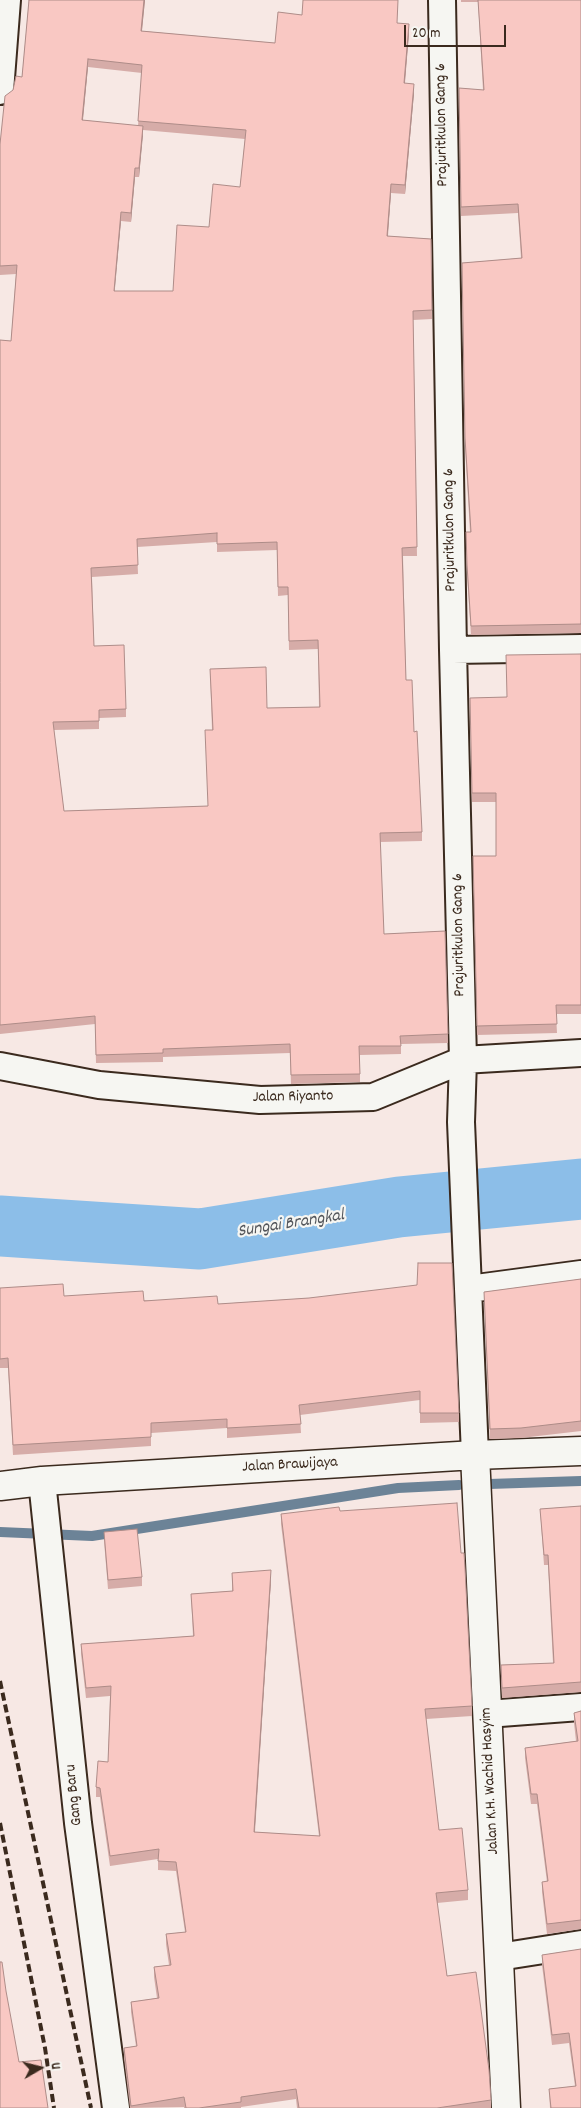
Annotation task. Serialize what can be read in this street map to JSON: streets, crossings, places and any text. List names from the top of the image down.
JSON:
{
  "streets": {
    "street": [
      "Prajuritkulon Gang 6",
      "Jalan Riyanto",
      "Jalan Brawijaya",
      "Jalan K.H. Wachid Hasyim",
      "Gang Baru"
    ]
  },
  "crossings": [
    ["Prajuritkulon Gang 6", "Jalan Riyanto"],
    ["Prajuritkulon Gang 6", "Jalan Brawijaya"],
    ["Prajuritkulon Gang 6", "Jalan K.H. Wachid Hasyim"],
    ["Jalan Brawijaya", "Jalan K.H. Wachid Hasyim"],
    ["Jalan Brawijaya", "Gang Baru"]
  ],
  "water": ["Sungai Brangkal"],
  "scale_bar": "20 m",
  "north": "right"
}
